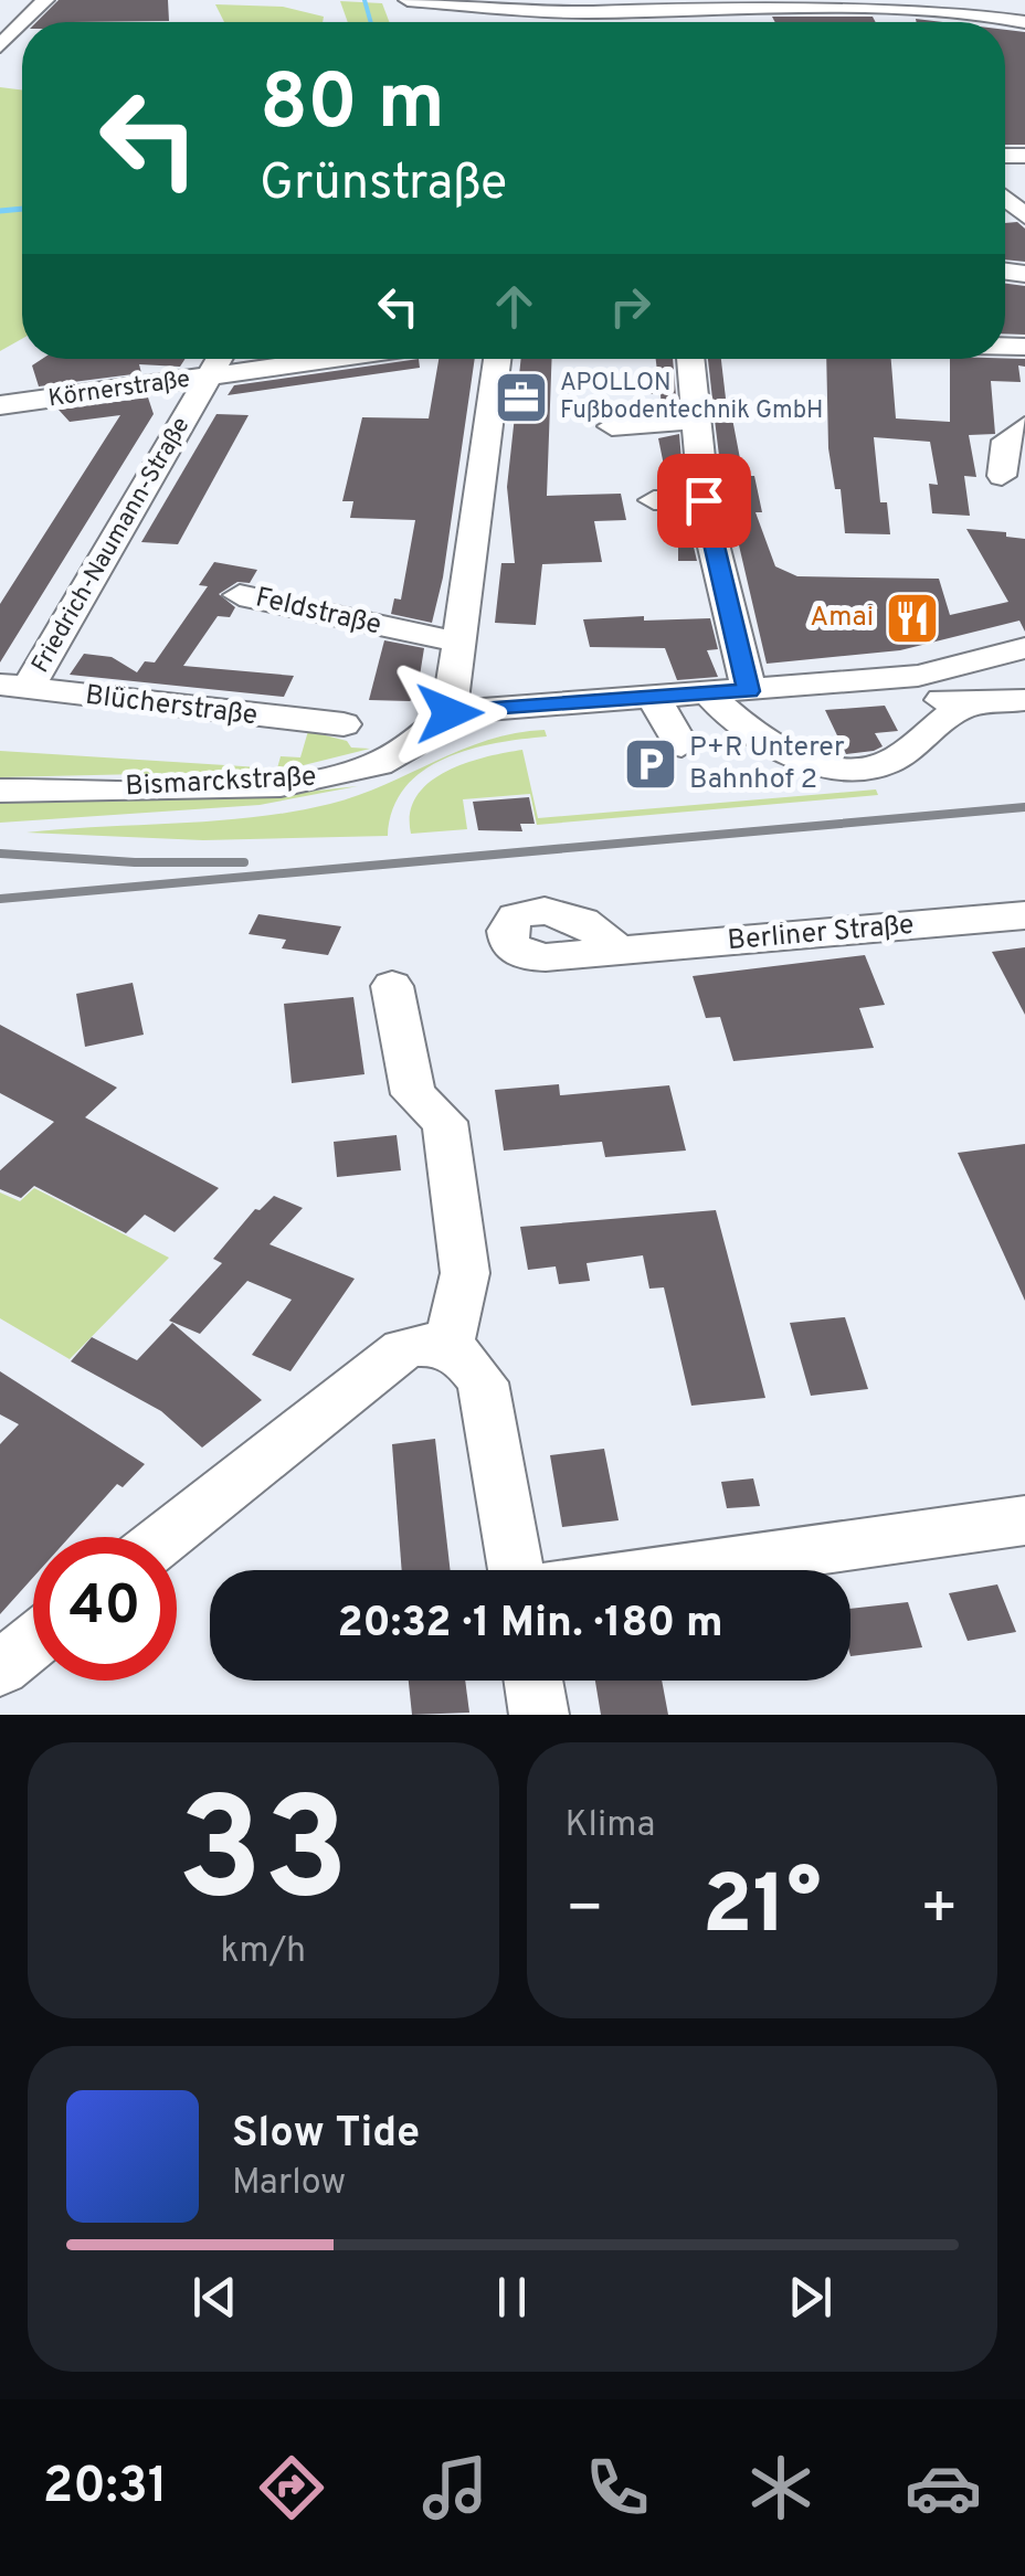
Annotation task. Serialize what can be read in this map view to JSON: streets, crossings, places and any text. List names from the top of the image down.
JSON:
{
  "streets": {
    "street": [
      "Körnerstraße",
      "Friedrich-Naumann-Straße",
      "Feldstraße",
      "Blücherstraße",
      "Bismarckstraße",
      "Berliner Straße"
    ]
  },
  "crossings": [
    ["Körnerstraße", "Friedrich-Naumann-Straße"],
    ["Friedrich-Naumann-Straße", "Blücherstraße"]
  ],
  "places": {
    "office": ["APOLLON Fußbodentechnik GmbH"],
    "restaurant": ["Amai"],
    "parking": ["P+R Unterer Bahnhof 2"]
  },
  "page": {
    "turn": ["80 m", "Grünstraße"],
    "limit": "40",
    "trip": "20:32 · 1 Min. · 180 m",
    "tile": [
      ["33", "km/h"],
      "Klima"
    ],
    "heat": ["−", "21°", "+"],
    "song": ["Slow Tide", "Marlow"],
    "tabs": "20:31"
  }
}
